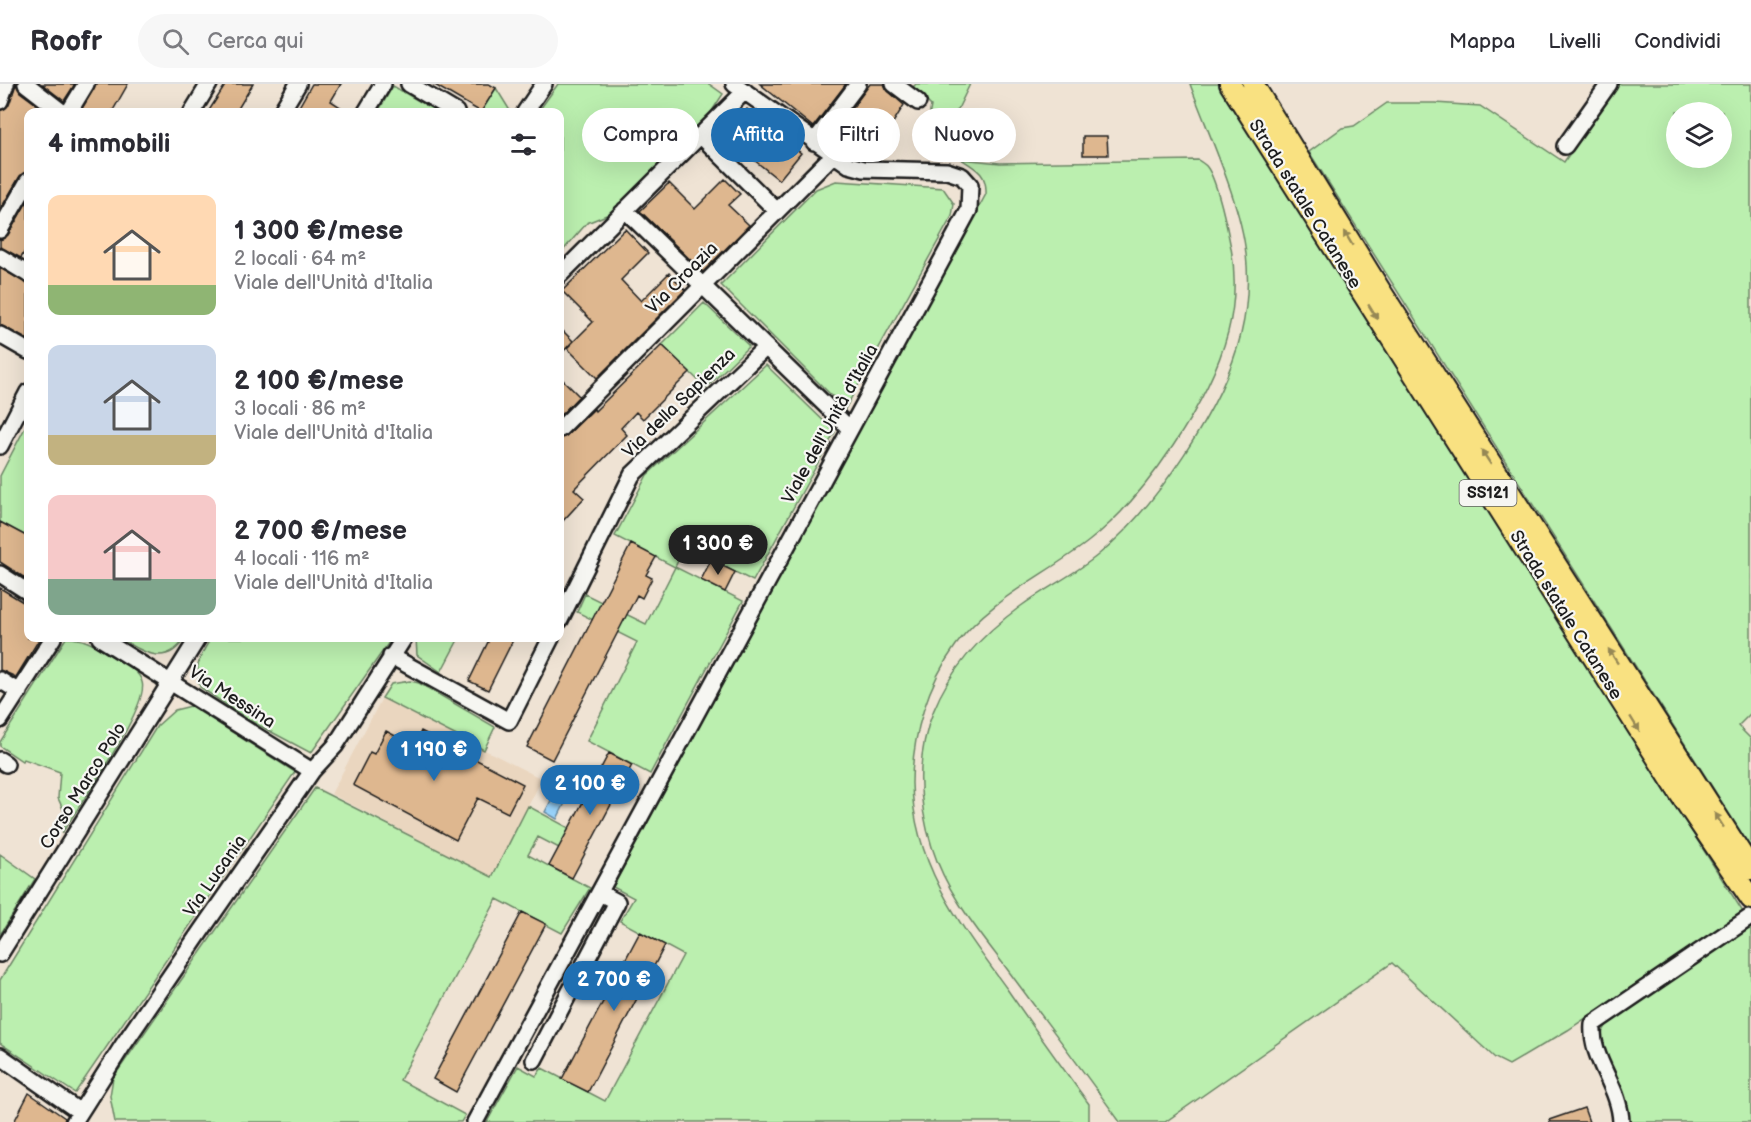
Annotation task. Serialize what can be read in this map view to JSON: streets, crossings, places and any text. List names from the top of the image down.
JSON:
{
  "streets": {
    "main road": ["Strada statale Catanese", "SS121"],
    "street": [
      "Via Croazia",
      "Via della Sapienza",
      "Viale dell'Unità d'Italia",
      "Via Messina",
      "Corso Marco Polo",
      "Via Lucania"
    ]
  },
  "crossings": [
    ["Via Messina", "Corso Marco Polo"],
    ["Via Messina", "Via Lucania"]
  ],
  "page": {
    "header": "Roofr",
    "search": "Cerca qui",
    "nav": ["Mappa", "Livelli", "Condividi"],
    "chip": [
      "Compra",
      "Affitta",
      "Filtri",
      "Nuovo"
    ],
    "heading": "4 immobili",
    "list": [
      {
        "name": "1 300 €/mese",
        "note": "2 locali · 64 m² · Viale dell'Unità d'Italia"
      },
      {
        "name": "2 100 €/mese",
        "note": "3 locali · 86 m² · Viale dell'Unità d'Italia"
      },
      {
        "name": "2 700 €/mese",
        "note": "4 locali · 116 m² · Viale dell'Unità d'Italia"
      }
    ],
    "price": [
      "1 300 €",
      "1 190 €",
      "2 100 €",
      "2 700 €"
    ]
  }
}
